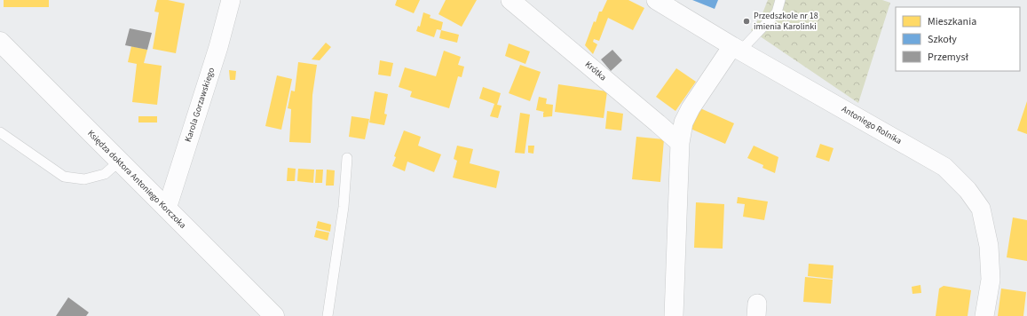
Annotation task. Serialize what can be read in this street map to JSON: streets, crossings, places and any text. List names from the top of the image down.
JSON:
{
  "streets": {
    "street": [
      "Krótka",
      "Karola Gorzawskiego",
      "Antoniego Rolnika",
      "Księdza doktora Antoniego Korczoka"
    ]
  },
  "crossings": [
    ["Karola Gorzawskiego", "Księdza doktora Antoniego Korczoka"]
  ],
  "places": ["Przedszkole nr 18 imienia Karolinki"],
  "legend": ["Mieszkania", "Szkoły", "Przemysł"]
}
